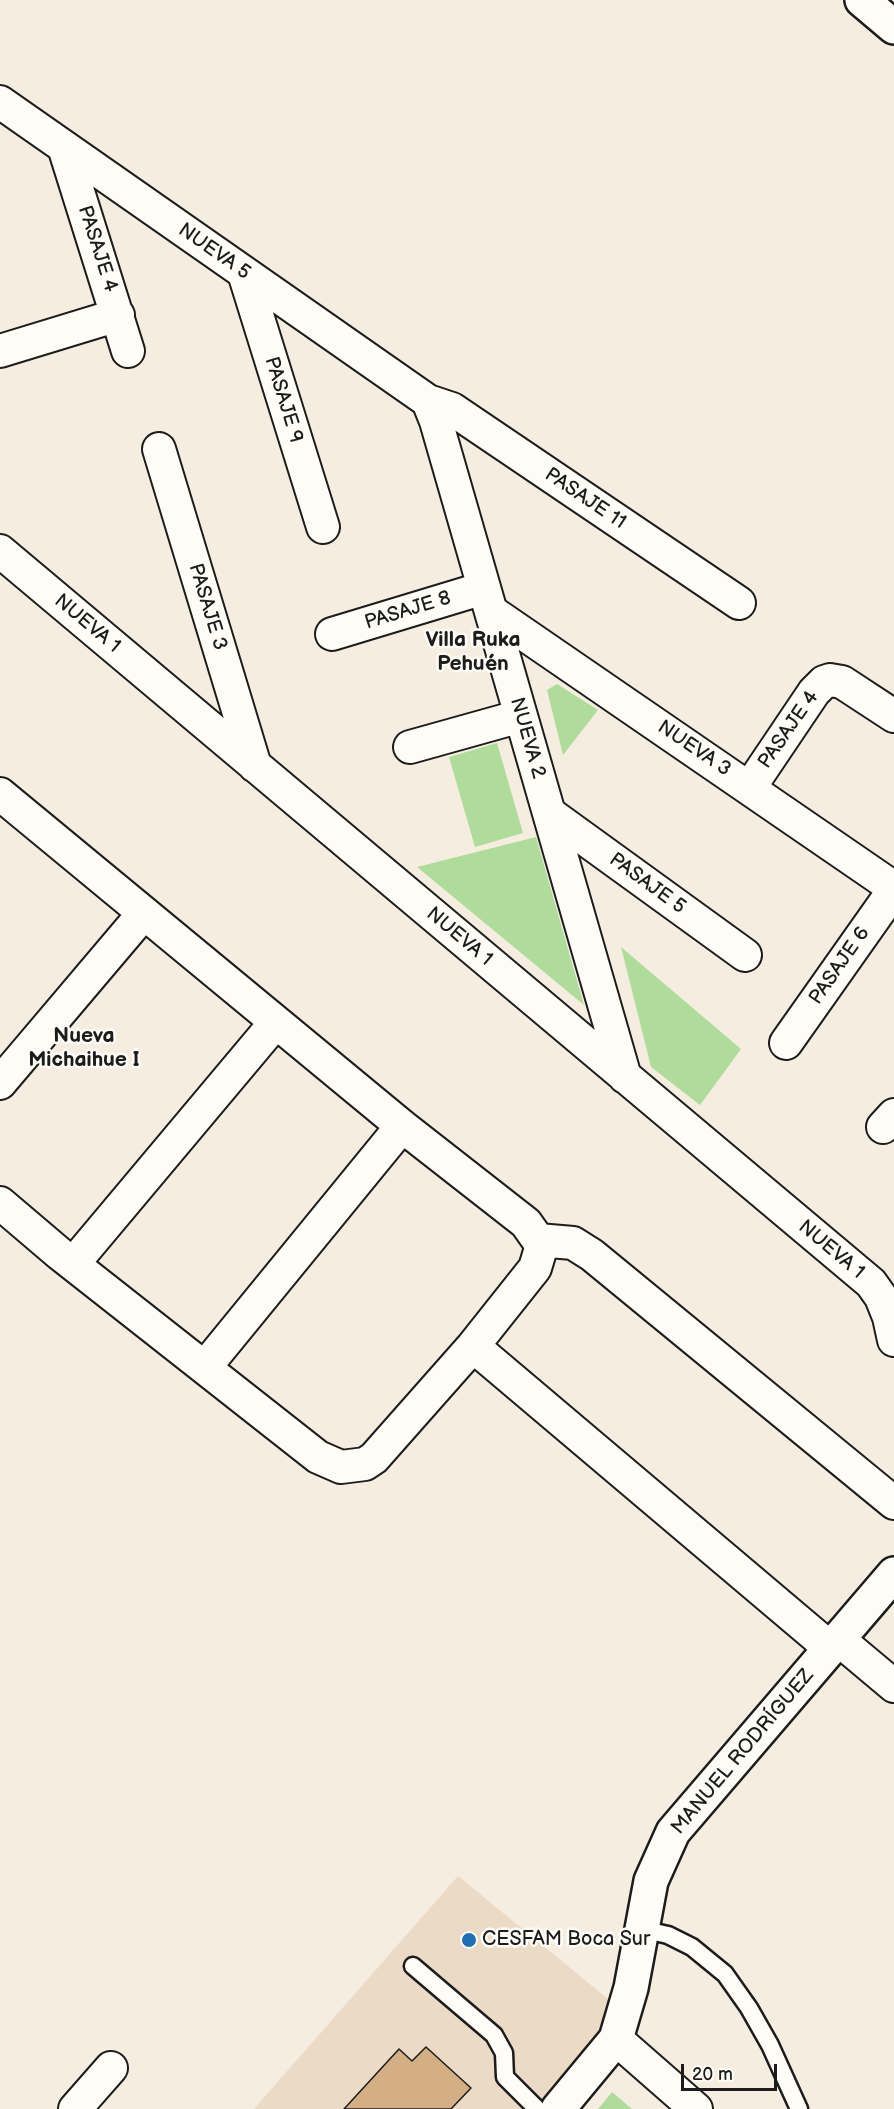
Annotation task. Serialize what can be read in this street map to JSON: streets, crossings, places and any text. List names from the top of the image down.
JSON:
{
  "streets": {
    "street": [
      "PASAJE 4",
      "NUEVA 5",
      "PASAJE 9",
      "PASAJE 11",
      "PASAJE 3",
      "PASAJE 8",
      "NUEVA 1",
      "NUEVA 2",
      "NUEVA 3",
      "PASAJE 5",
      "PASAJE 6",
      "MANUEL RODRÍGUEZ"
    ]
  },
  "crossings": [
    ["PASAJE 4", "NUEVA 5"],
    ["PASAJE 4", "NUEVA 3"],
    ["NUEVA 5", "PASAJE 9"],
    ["NUEVA 5", "PASAJE 11"],
    ["NUEVA 5", "NUEVA 2"],
    ["PASAJE 11", "NUEVA 2"],
    ["PASAJE 3", "NUEVA 1"],
    ["PASAJE 8", "NUEVA 2"],
    ["PASAJE 8", "NUEVA 3"],
    ["NUEVA 1", "NUEVA 2"],
    ["NUEVA 2", "NUEVA 3"],
    ["NUEVA 2", "PASAJE 5"],
    ["NUEVA 3", "PASAJE 6"]
  ],
  "districts": ["Villa Ruka Pehuén", "Nueva Michaihue I"],
  "places": ["CESFAM Boca Sur"],
  "scale_bar": "20 m"
}
